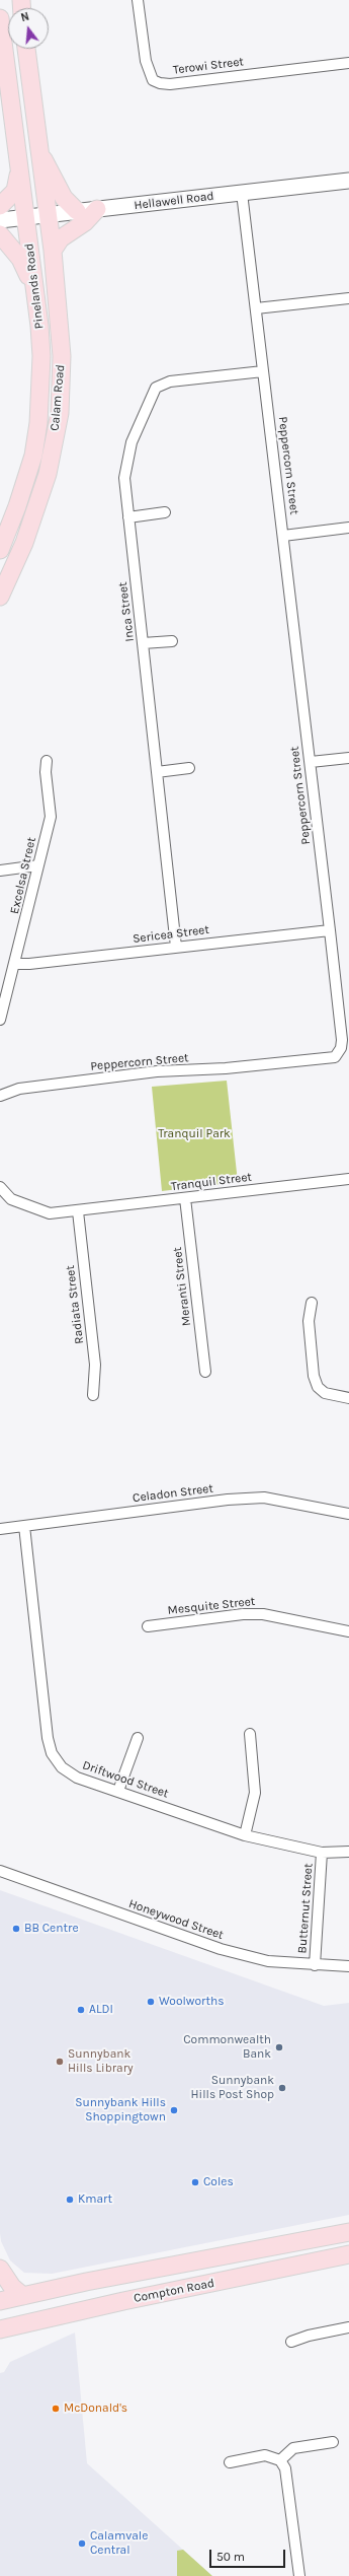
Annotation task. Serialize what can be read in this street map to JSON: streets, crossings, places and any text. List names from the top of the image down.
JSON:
{
  "streets": {
    "main road": ["Pinelands Road", "Calam Road", "Compton Road"],
    "street": [
      "Terowi Street",
      "Hellawell Road",
      "Peppercorn Street",
      "Inca Street",
      "Excelsa Street",
      "Sericea Street",
      "Tranquil Street",
      "Meranti Street",
      "Radiata Street",
      "Celadon Street",
      "Mesquite Street",
      "Driftwood Street",
      "Butternut Street",
      "Honeywood Street"
    ]
  },
  "crossings": [
    ["Hellawell Road", "Pinelands Road"],
    ["Hellawell Road", "Calam Road"],
    ["Hellawell Road", "Peppercorn Street"],
    ["Peppercorn Street", "Inca Street"],
    ["Peppercorn Street", "Sericea Street"],
    ["Inca Street", "Sericea Street"],
    ["Excelsa Street", "Sericea Street"],
    ["Tranquil Street", "Meranti Street"],
    ["Tranquil Street", "Radiata Street"],
    ["Celadon Street", "Driftwood Street"],
    ["Driftwood Street", "Butternut Street"],
    ["Butternut Street", "Honeywood Street"]
  ],
  "parks": ["Tranquil Park"],
  "places": [
    "BB Centre",
    "Woolworths",
    "ALDI",
    "Commonwealth Bank",
    "Sunnybank Hills Library",
    "Sunnybank Hills Post Shop",
    "Sunnybank Hills Shoppingtown",
    "Coles",
    "Kmart",
    "McDonald's",
    "Calamvale Central"
  ],
  "scale_bar": "50 m",
  "north": "top"
}
